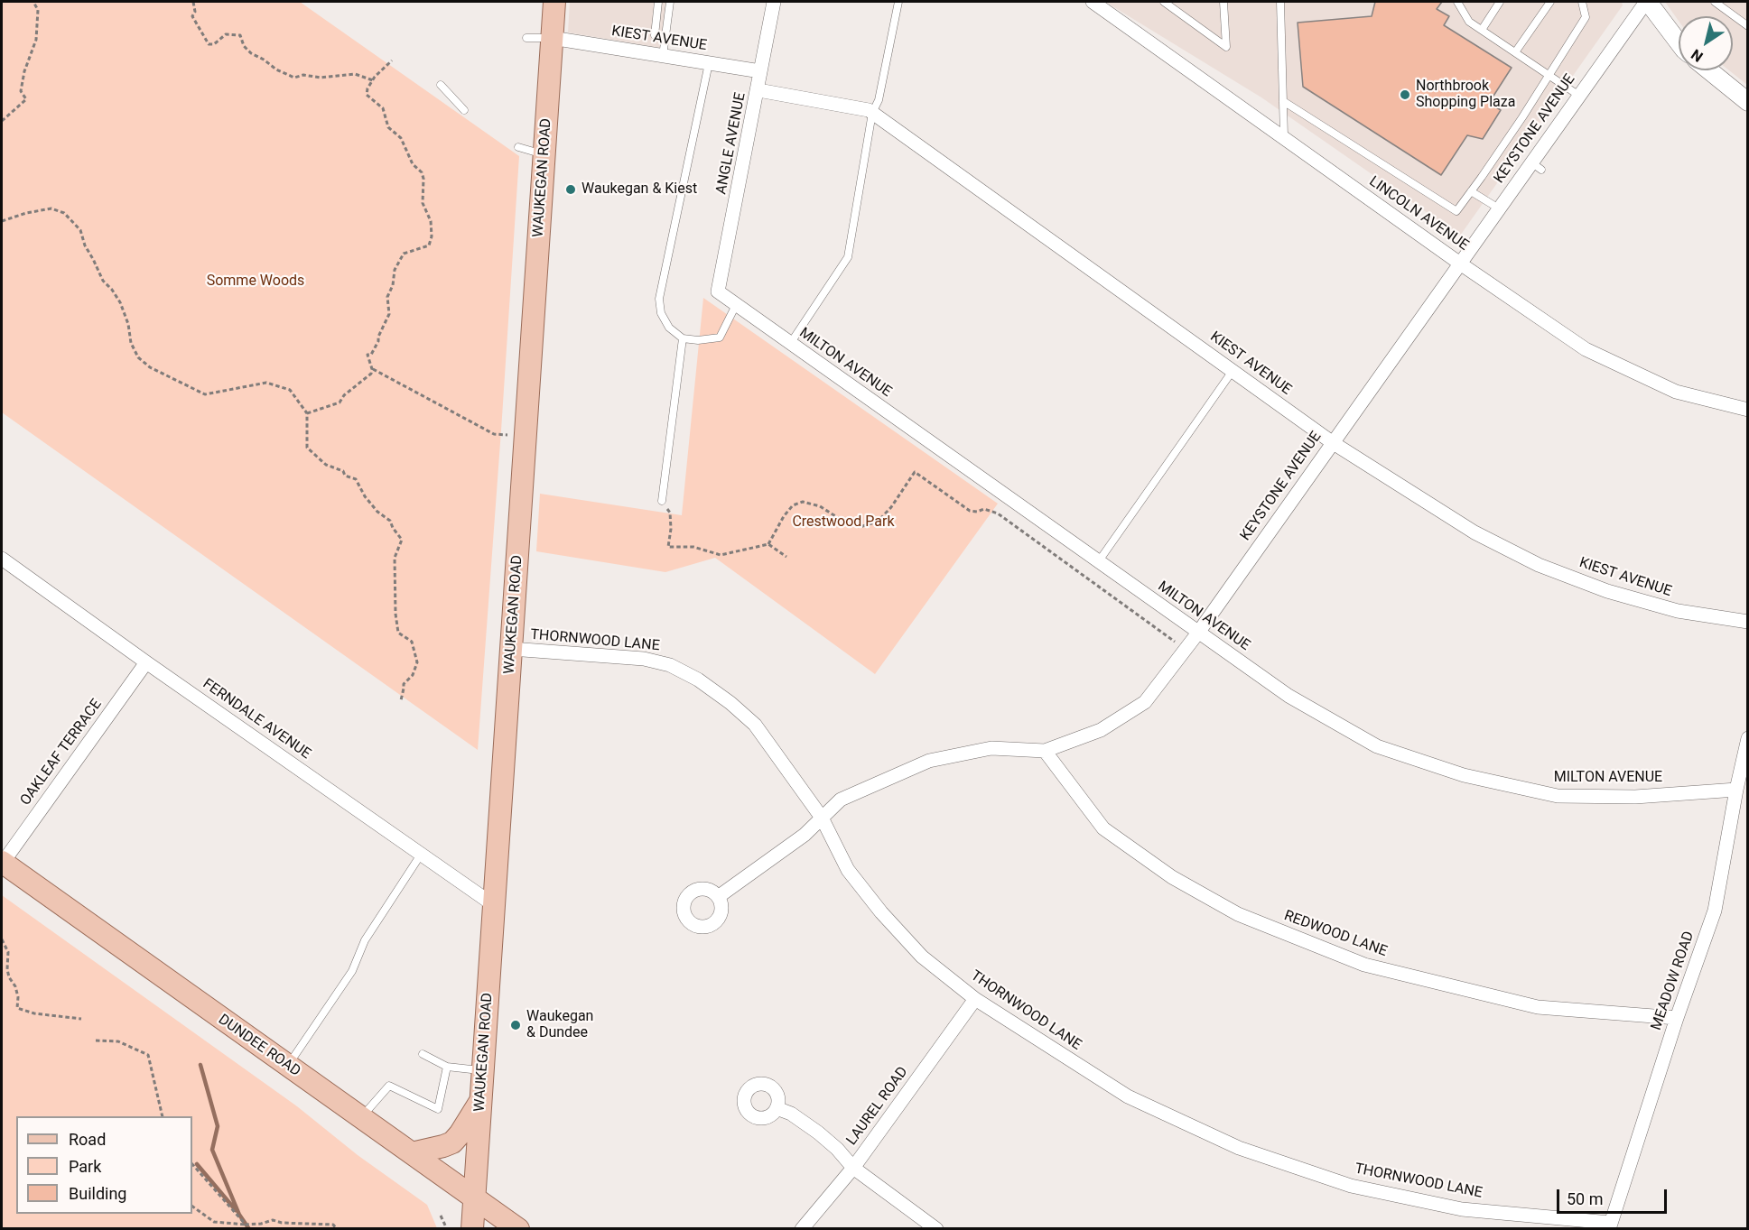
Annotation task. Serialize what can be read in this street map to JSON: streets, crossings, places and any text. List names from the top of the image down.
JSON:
{
  "streets": {
    "main road": ["WAUKEGAN ROAD", "DUNDEE ROAD"],
    "street": [
      "KIEST AVENUE",
      "KEYSTONE AVENUE",
      "ANGLE AVENUE",
      "LINCOLN AVENUE",
      "MILTON AVENUE",
      "THORNWOOD LANE",
      "FERNDALE AVENUE",
      "OAKLEAF TERRACE",
      "REDWOOD LANE",
      "MEADOW ROAD",
      "LAUREL ROAD"
    ]
  },
  "crossings": [
    ["KIEST AVENUE", "KEYSTONE AVENUE"],
    ["KIEST AVENUE", "ANGLE AVENUE"],
    ["KIEST AVENUE", "WAUKEGAN ROAD"],
    ["KEYSTONE AVENUE", "LINCOLN AVENUE"],
    ["KEYSTONE AVENUE", "MILTON AVENUE"],
    ["KEYSTONE AVENUE", "THORNWOOD LANE"],
    ["KEYSTONE AVENUE", "REDWOOD LANE"],
    ["ANGLE AVENUE", "MILTON AVENUE"],
    ["WAUKEGAN ROAD", "THORNWOOD LANE"],
    ["WAUKEGAN ROAD", "FERNDALE AVENUE"],
    ["WAUKEGAN ROAD", "DUNDEE ROAD"],
    ["MILTON AVENUE", "MEADOW ROAD"],
    ["THORNWOOD LANE", "MEADOW ROAD"],
    ["THORNWOOD LANE", "LAUREL ROAD"],
    ["FERNDALE AVENUE", "OAKLEAF TERRACE"],
    ["OAKLEAF TERRACE", "DUNDEE ROAD"],
    ["REDWOOD LANE", "MEADOW ROAD"]
  ],
  "parks": ["Somme Woods", "Crestwood Park"],
  "places": ["Northbrook Shopping Plaza", "Waukegan & Kiest", "Waukegan & Dundee"],
  "legend": ["Road", "Park", "Building"],
  "scale_bar": "50 m",
  "north": "bottom left"
}
